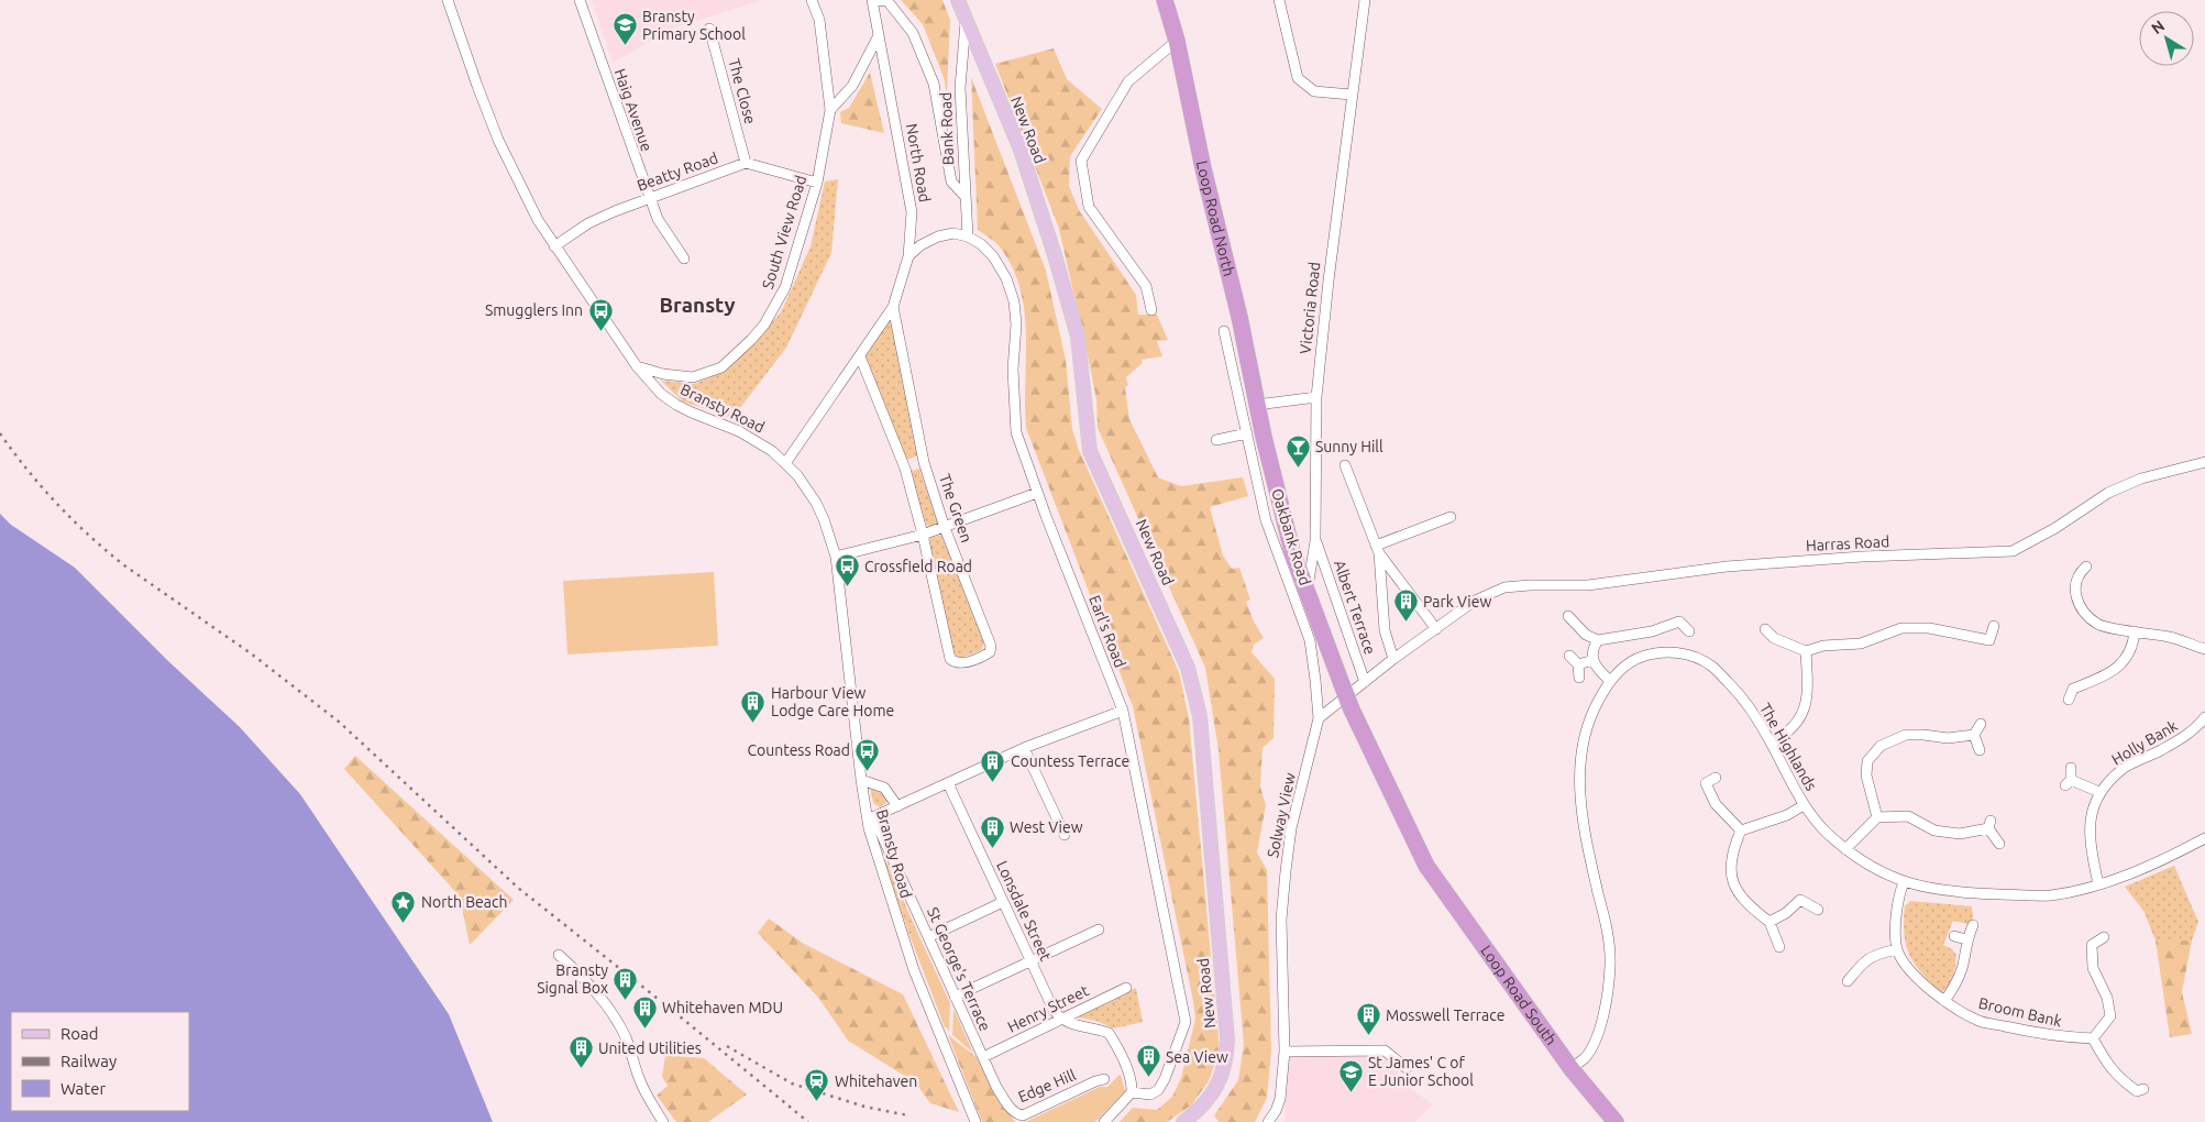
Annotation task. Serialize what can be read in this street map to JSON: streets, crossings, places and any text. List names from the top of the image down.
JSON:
{
  "streets": {
    "highway": ["Loop Road North", "Loop Road South"],
    "main road": ["New Road"],
    "street": [
      "The Close",
      "Haig Avenue",
      "Bank Road",
      "North Road",
      "Beatty Road",
      "South View Road",
      "Victoria Road",
      "Bransty Road",
      "The Green",
      "Oakbank Road",
      "Harras Road",
      "Albert Terrace",
      "Earl's Road",
      "Holly Bank",
      "The Highlands",
      "Solway View",
      "Lonsdale Street",
      "St George's Terrace",
      "Henry Street",
      "Broom Bank",
      "Edge Hill"
    ]
  },
  "crossings": [
    ["The Close", "Beatty Road"],
    ["Haig Avenue", "Beatty Road"],
    ["Bank Road", "New Road"],
    ["Bank Road", "Earl's Road"],
    ["North Road", "Bransty Road"],
    ["North Road", "The Green"],
    ["Beatty Road", "Bransty Road"],
    ["Loop Road North", "Oakbank Road"],
    ["Loop Road North", "Loop Road South"],
    ["South View Road", "Bransty Road"],
    ["Victoria Road", "Oakbank Road"],
    ["Victoria Road", "Albert Terrace"],
    ["Bransty Road", "St George's Terrace"],
    ["Oakbank Road", "Solway View"],
    ["Holly Bank", "The Highlands"],
    ["The Highlands", "Loop Road South"],
    ["The Highlands", "Broom Bank"],
    ["Lonsdale Street", "Henry Street"],
    ["St George's Terrace", "Henry Street"],
    ["St George's Terrace", "Edge Hill"]
  ],
  "districts": ["Bransty"],
  "places": {
    "school or university": ["Bransty Primary School", "St James' C of E Junior School"],
    "bus stop": ["Smugglers Inn", "Crossfield Road", "Countess Road"],
    "bar": ["Sunny Hill"],
    "building": [
      "Park View",
      "Harbour View Lodge Care Home",
      "Countess Terrace",
      "West View",
      "Bransty Signal Box",
      "Whitehaven MDU",
      "Mosswell Terrace",
      "United Utilities",
      "Sea View"
    ],
    "place": ["North Beach"],
    "station": ["Whitehaven"]
  },
  "legend": ["Road", "Railway", "Water"],
  "north": "top left"
}
